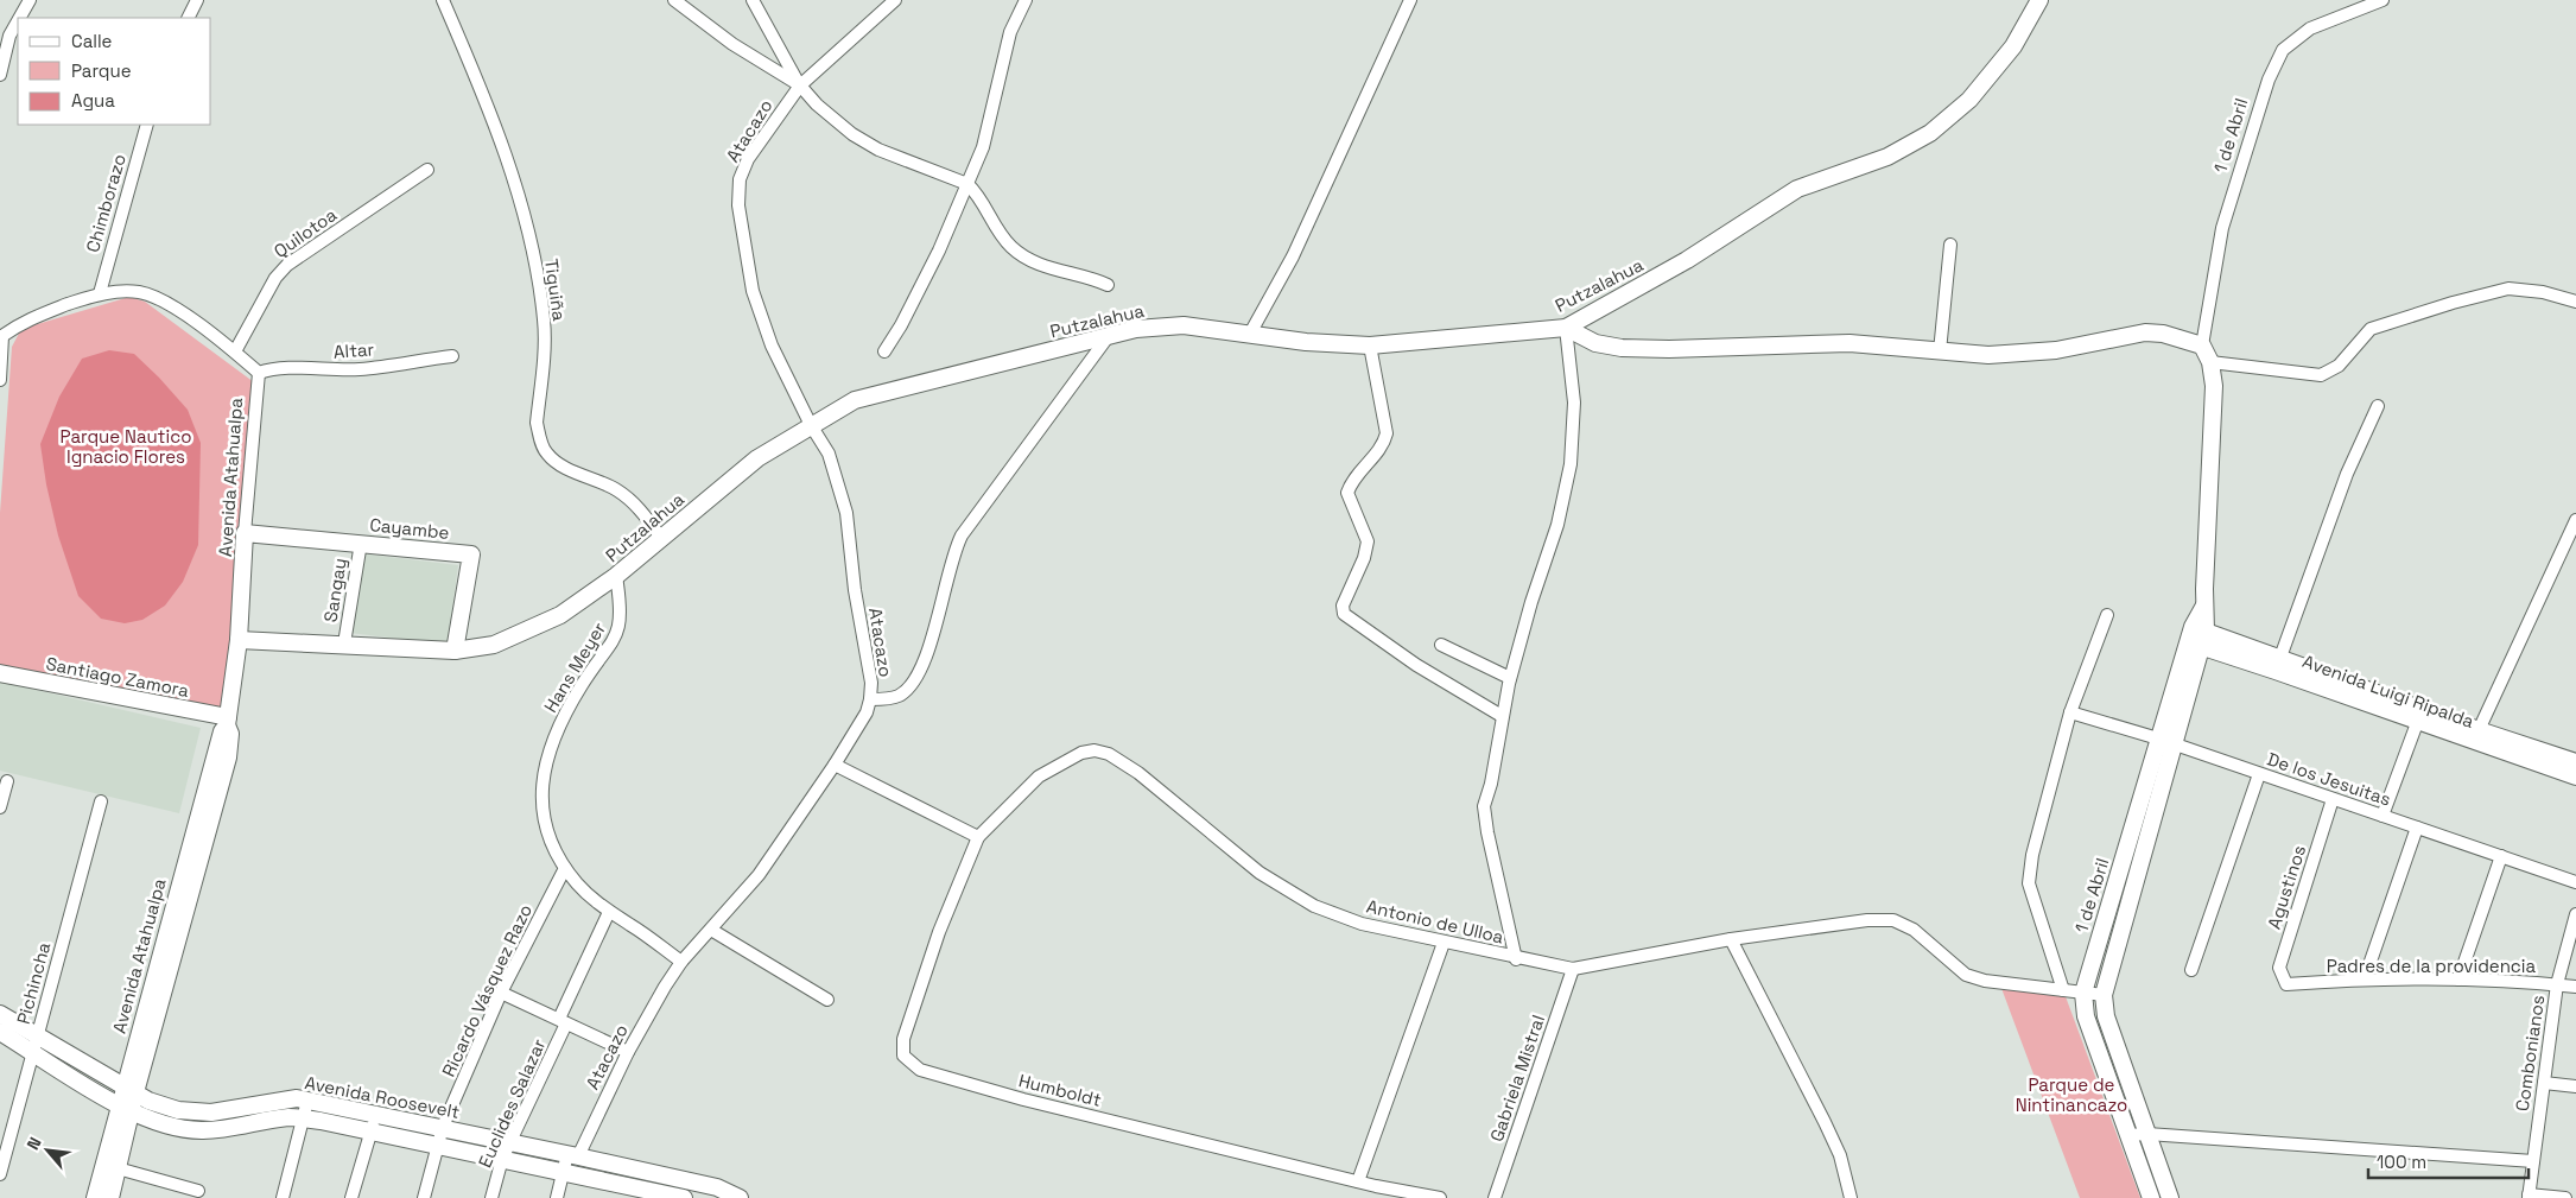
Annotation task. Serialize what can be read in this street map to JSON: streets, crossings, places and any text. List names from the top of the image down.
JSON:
{
  "streets": {
    "street": [
      "Atacazo",
      "1 de Abril",
      "Chimborazo",
      "Quilotoa",
      "Putzalahua",
      "Tiguiña",
      "Altar",
      "Avenida Atahualpa",
      "Cayambe",
      "Sangay",
      "Hans Meyer",
      "Santiago Zamora",
      "Avenida Luigi Ripalda",
      "De los Jesuitas",
      "Agustinos",
      "Antonio de Ulloa",
      "Padres de la providencia",
      "Pichincha",
      "Ricardo Vásquez Razo",
      "Combonianos",
      "Gabriela Mistral",
      "Humboldt",
      "Avenida Roosevelt",
      "Euclides Salazar"
    ]
  },
  "crossings": [
    ["Atacazo", "Putzalahua"],
    ["Atacazo", "Hans Meyer"],
    ["Atacazo", "Avenida Roosevelt"],
    ["1 de Abril", "Avenida Luigi Ripalda"],
    ["1 de Abril", "De los Jesuitas"],
    ["1 de Abril", "Antonio de Ulloa"],
    ["Putzalahua", "Tiguiña"],
    ["Putzalahua", "Avenida Atahualpa"],
    ["Putzalahua", "Cayambe"],
    ["Putzalahua", "Sangay"],
    ["Putzalahua", "Hans Meyer"],
    ["Altar", "Avenida Atahualpa"],
    ["Avenida Atahualpa", "Cayambe"],
    ["Avenida Atahualpa", "Santiago Zamora"],
    ["Avenida Atahualpa", "Avenida Roosevelt"],
    ["Cayambe", "Sangay"],
    ["Hans Meyer", "Ricardo Vásquez Razo"],
    ["Hans Meyer", "Euclides Salazar"],
    ["De los Jesuitas", "Agustinos"],
    ["Agustinos", "Padres de la providencia"],
    ["Antonio de Ulloa", "Gabriela Mistral"],
    ["Antonio de Ulloa", "Humboldt"],
    ["Padres de la providencia", "Combonianos"],
    ["Pichincha", "Avenida Roosevelt"],
    ["Ricardo Vásquez Razo", "Avenida Roosevelt"],
    ["Avenida Roosevelt", "Euclides Salazar"]
  ],
  "parks": ["Parque Nautico Ignacio Flores", "Parque de Nintinancazo"],
  "legend": ["Calle", "Parque", "Agua"],
  "scale_bar": "100 m",
  "north": "top left"
}
